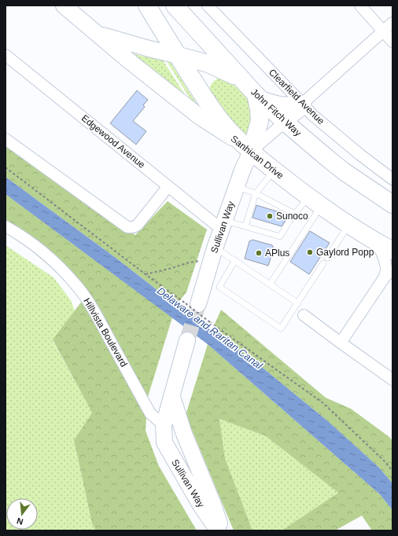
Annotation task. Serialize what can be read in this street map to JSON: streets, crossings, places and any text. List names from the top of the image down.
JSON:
{
  "streets": {
    "highway": ["John Fitch Way", "Sanhican Drive"],
    "main road": ["Sullivan Way"],
    "street": ["Clearfield Avenue", "Edgewood Avenue", "Hillvista Boulevard"]
  },
  "crossings": [
    ["Edgewood Avenue", "Sullivan Way"],
    ["Sanhican Drive", "Sullivan Way"],
    ["Sullivan Way", "Hillvista Boulevard"]
  ],
  "water": ["Delaware and Raritan Canal"],
  "places": ["Sunoco", "Gaylord Popp", "APlus"],
  "north": "bottom"
}
